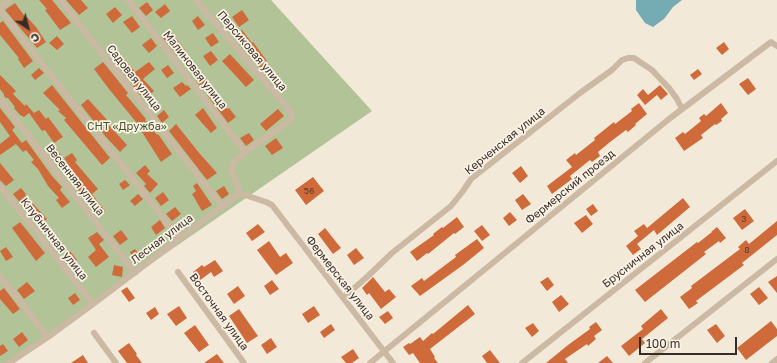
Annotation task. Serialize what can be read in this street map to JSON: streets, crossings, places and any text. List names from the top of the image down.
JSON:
{
  "streets": {
    "street": [
      "Персиковая улица",
      "Малиновая улица",
      "Садовая улица",
      "Керченская улица",
      "Весенняя улица",
      "Фермерский проезд",
      "Клубничная улица",
      "Лесная улица",
      "Брусничная улица",
      "Фермерская улица",
      "Восточная улица"
    ]
  },
  "crossings": [
    ["Персиковая улица", "Малиновая улица"],
    ["Садовая улица", "Лесная улица"],
    ["Керченская улица", "Фермерский проезд"],
    ["Керченская улица", "Фермерская улица"],
    ["Весенняя улица", "Лесная улица"],
    ["Фермерский проезд", "Фермерская улица"],
    ["Клубничная улица", "Лесная улица"],
    ["Лесная улица", "Фермерская улица"]
  ],
  "parks": ["СНТ «Дружба»"],
  "house_numbers": ["56", "3", "8"],
  "scale_bar": "100 m",
  "north": "bottom right"
}
